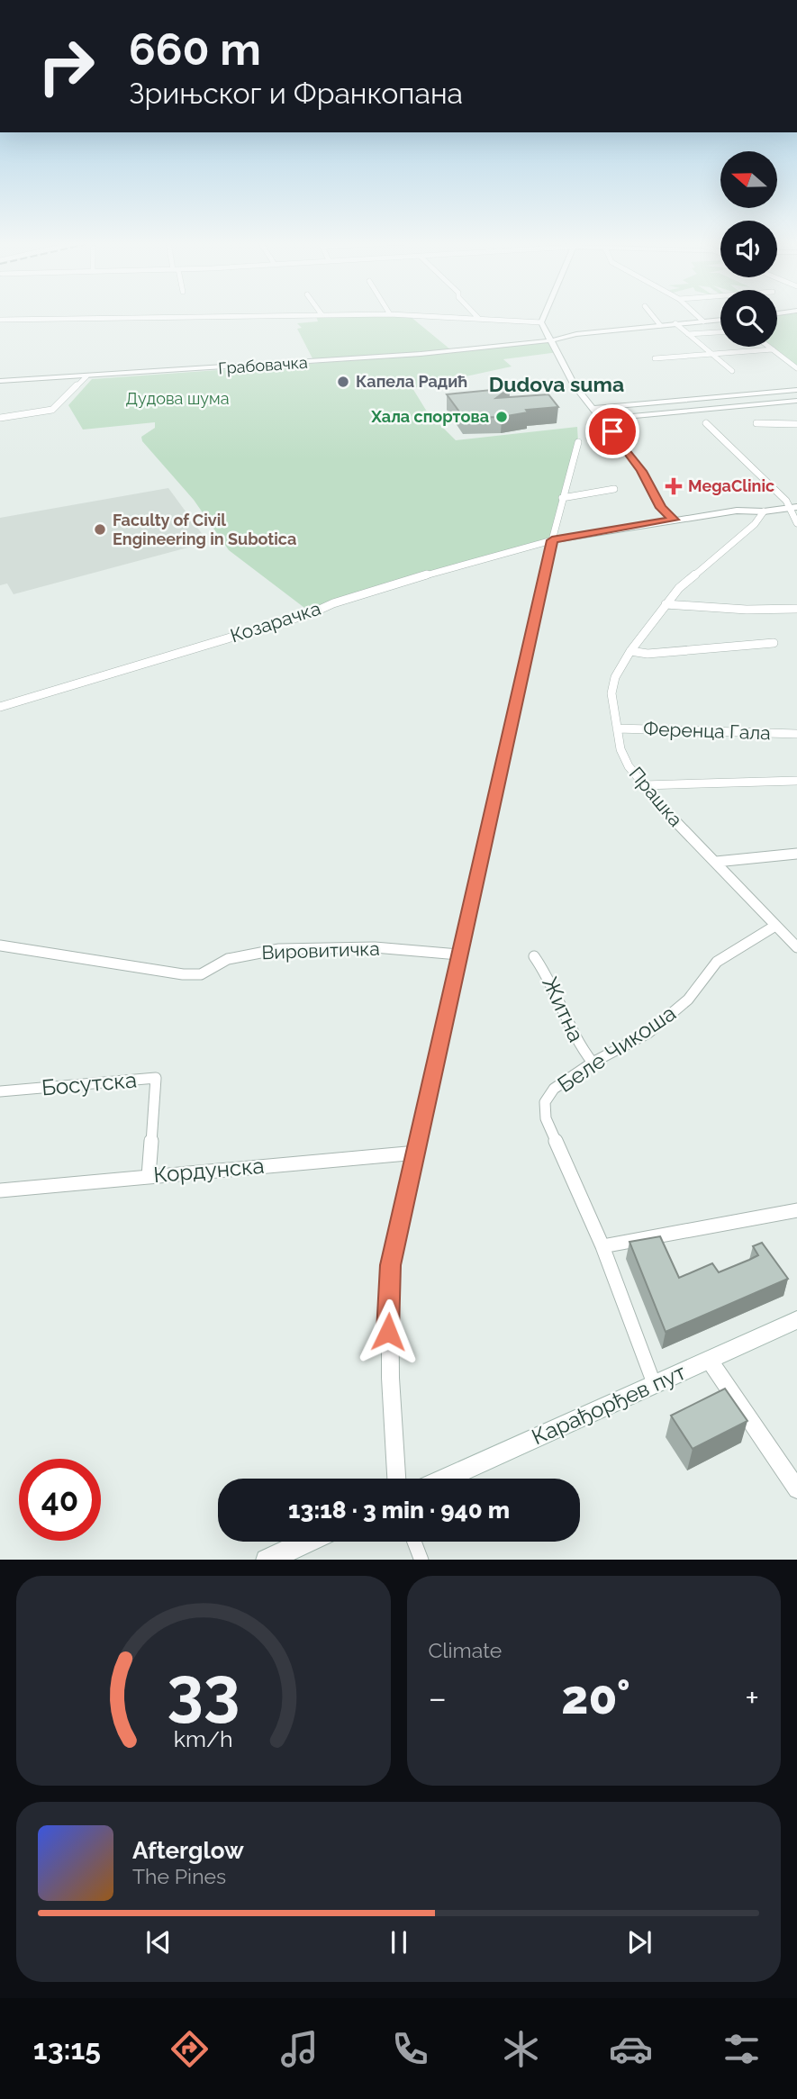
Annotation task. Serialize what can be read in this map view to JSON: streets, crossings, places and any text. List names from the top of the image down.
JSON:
{
  "streets": {
    "main road": ["Карађорђев пут"],
    "street": [
      "Грабовачка",
      "Козарачка",
      "Ференца Гала",
      "Прашка",
      "Вировитичка",
      "Житна",
      "Беле Чикоша",
      "Босутска",
      "Кордунска"
    ]
  },
  "crossings": [
    ["Ференца Гала", "Прашка"],
    ["Прашка", "Беле Чикоша"],
    ["Житна", "Беле Чикоша"],
    ["Беле Чикоша", "Карађорђев пут"],
    ["Босутска", "Кордунска"]
  ],
  "districts": ["Dudova suma"],
  "parks": ["Дудова шума"],
  "places": {
    "other": ["Капела Радић", "Хала спортова", "Faculty of Civil Engineering in Subotica"],
    "health": ["MegaClinic"]
  },
  "north": "left",
  "page": {
    "turn": ["660 m", "Зрињског и Франкопана"],
    "limit": "40",
    "trip": "13:18 · 3 min · 940 m",
    "tile": "Climate",
    "heat": ["−", "20°", "+"],
    "song": ["Afterglow", "The Pines"],
    "tabs": "13:15",
    "gauge": ["33", "km/h"]
  }
}
